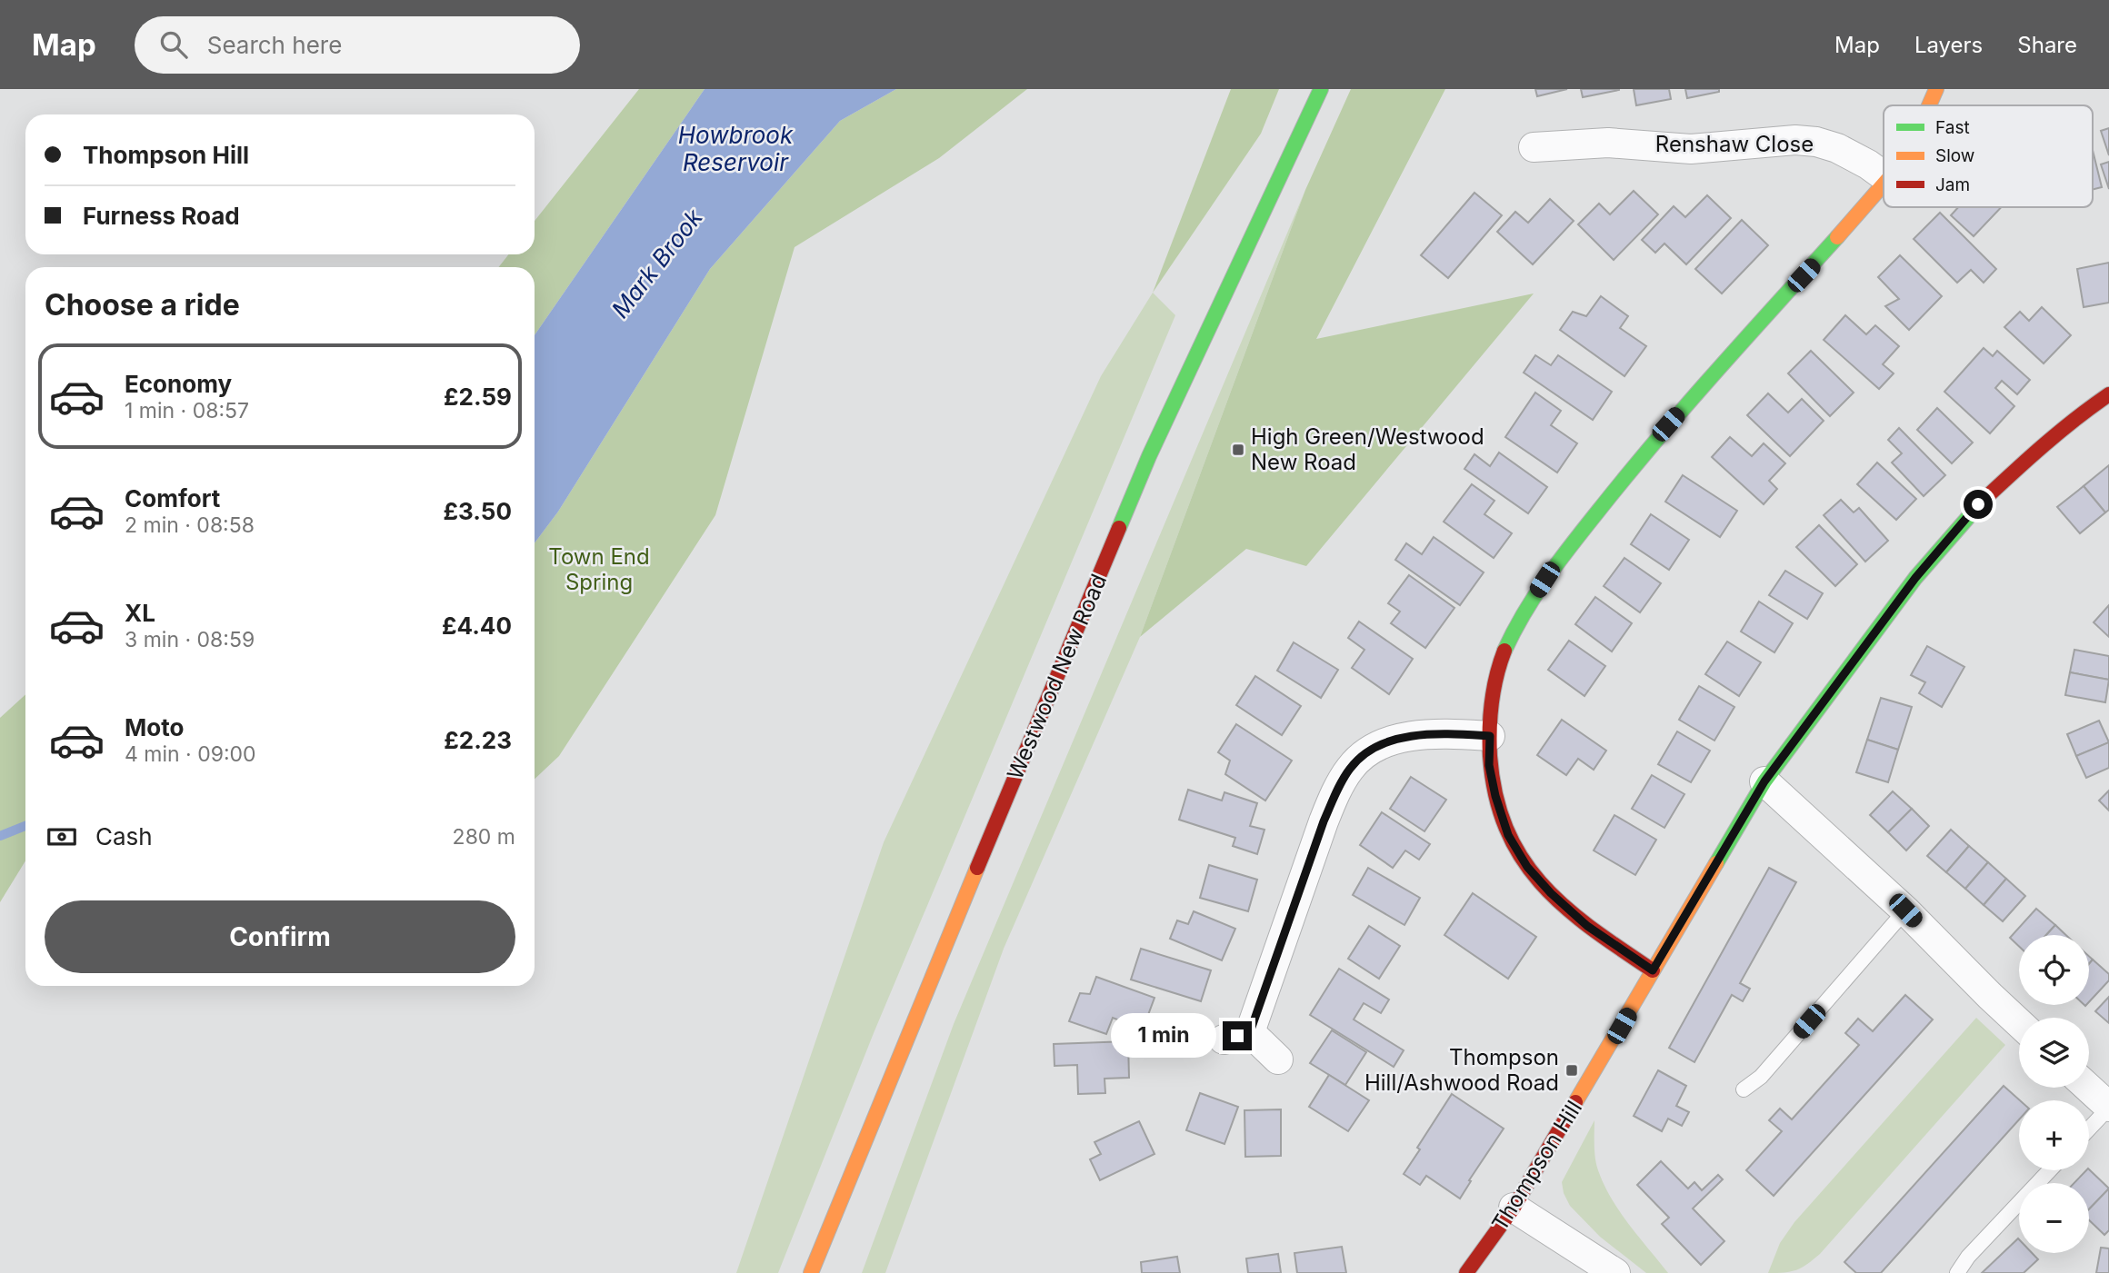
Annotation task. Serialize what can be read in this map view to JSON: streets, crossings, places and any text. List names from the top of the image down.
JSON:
{
  "streets": {
    "main road": ["Westwood New Road", "Thompson Hill"],
    "street": ["Renshaw Close"]
  },
  "water": ["Howbrook Reservoir", "Mark Brook"],
  "parks": ["Town End Spring"],
  "places": {
    "transit": ["High Green/Westwood New Road", "Thompson Hill/Ashwood Road"]
  },
  "legend": ["Fast", "Slow", "Jam"],
  "page": {
    "header": "Map",
    "search": "Search here",
    "nav": ["Map", "Layers", "Share"],
    "banner": ["Thompson Hill", "Furness Road"],
    "heading": "Choose a ride",
    "list": [
      {
        "name": "Economy",
        "note": "1 min · 08:57",
        "value": "£2.59"
      },
      {
        "name": "Comfort",
        "note": "2 min · 08:58",
        "value": "£3.50"
      },
      {
        "name": "XL",
        "note": "3 min · 08:59",
        "value": "£4.40"
      },
      {
        "name": "Moto",
        "note": "4 min · 09:00",
        "value": "£2.23"
      }
    ],
    "pay": ["Cash", "280 m"],
    "buttons": "Confirm",
    "map_buttons": ["+", "−"],
    "bubble": "1 min"
  }
}
